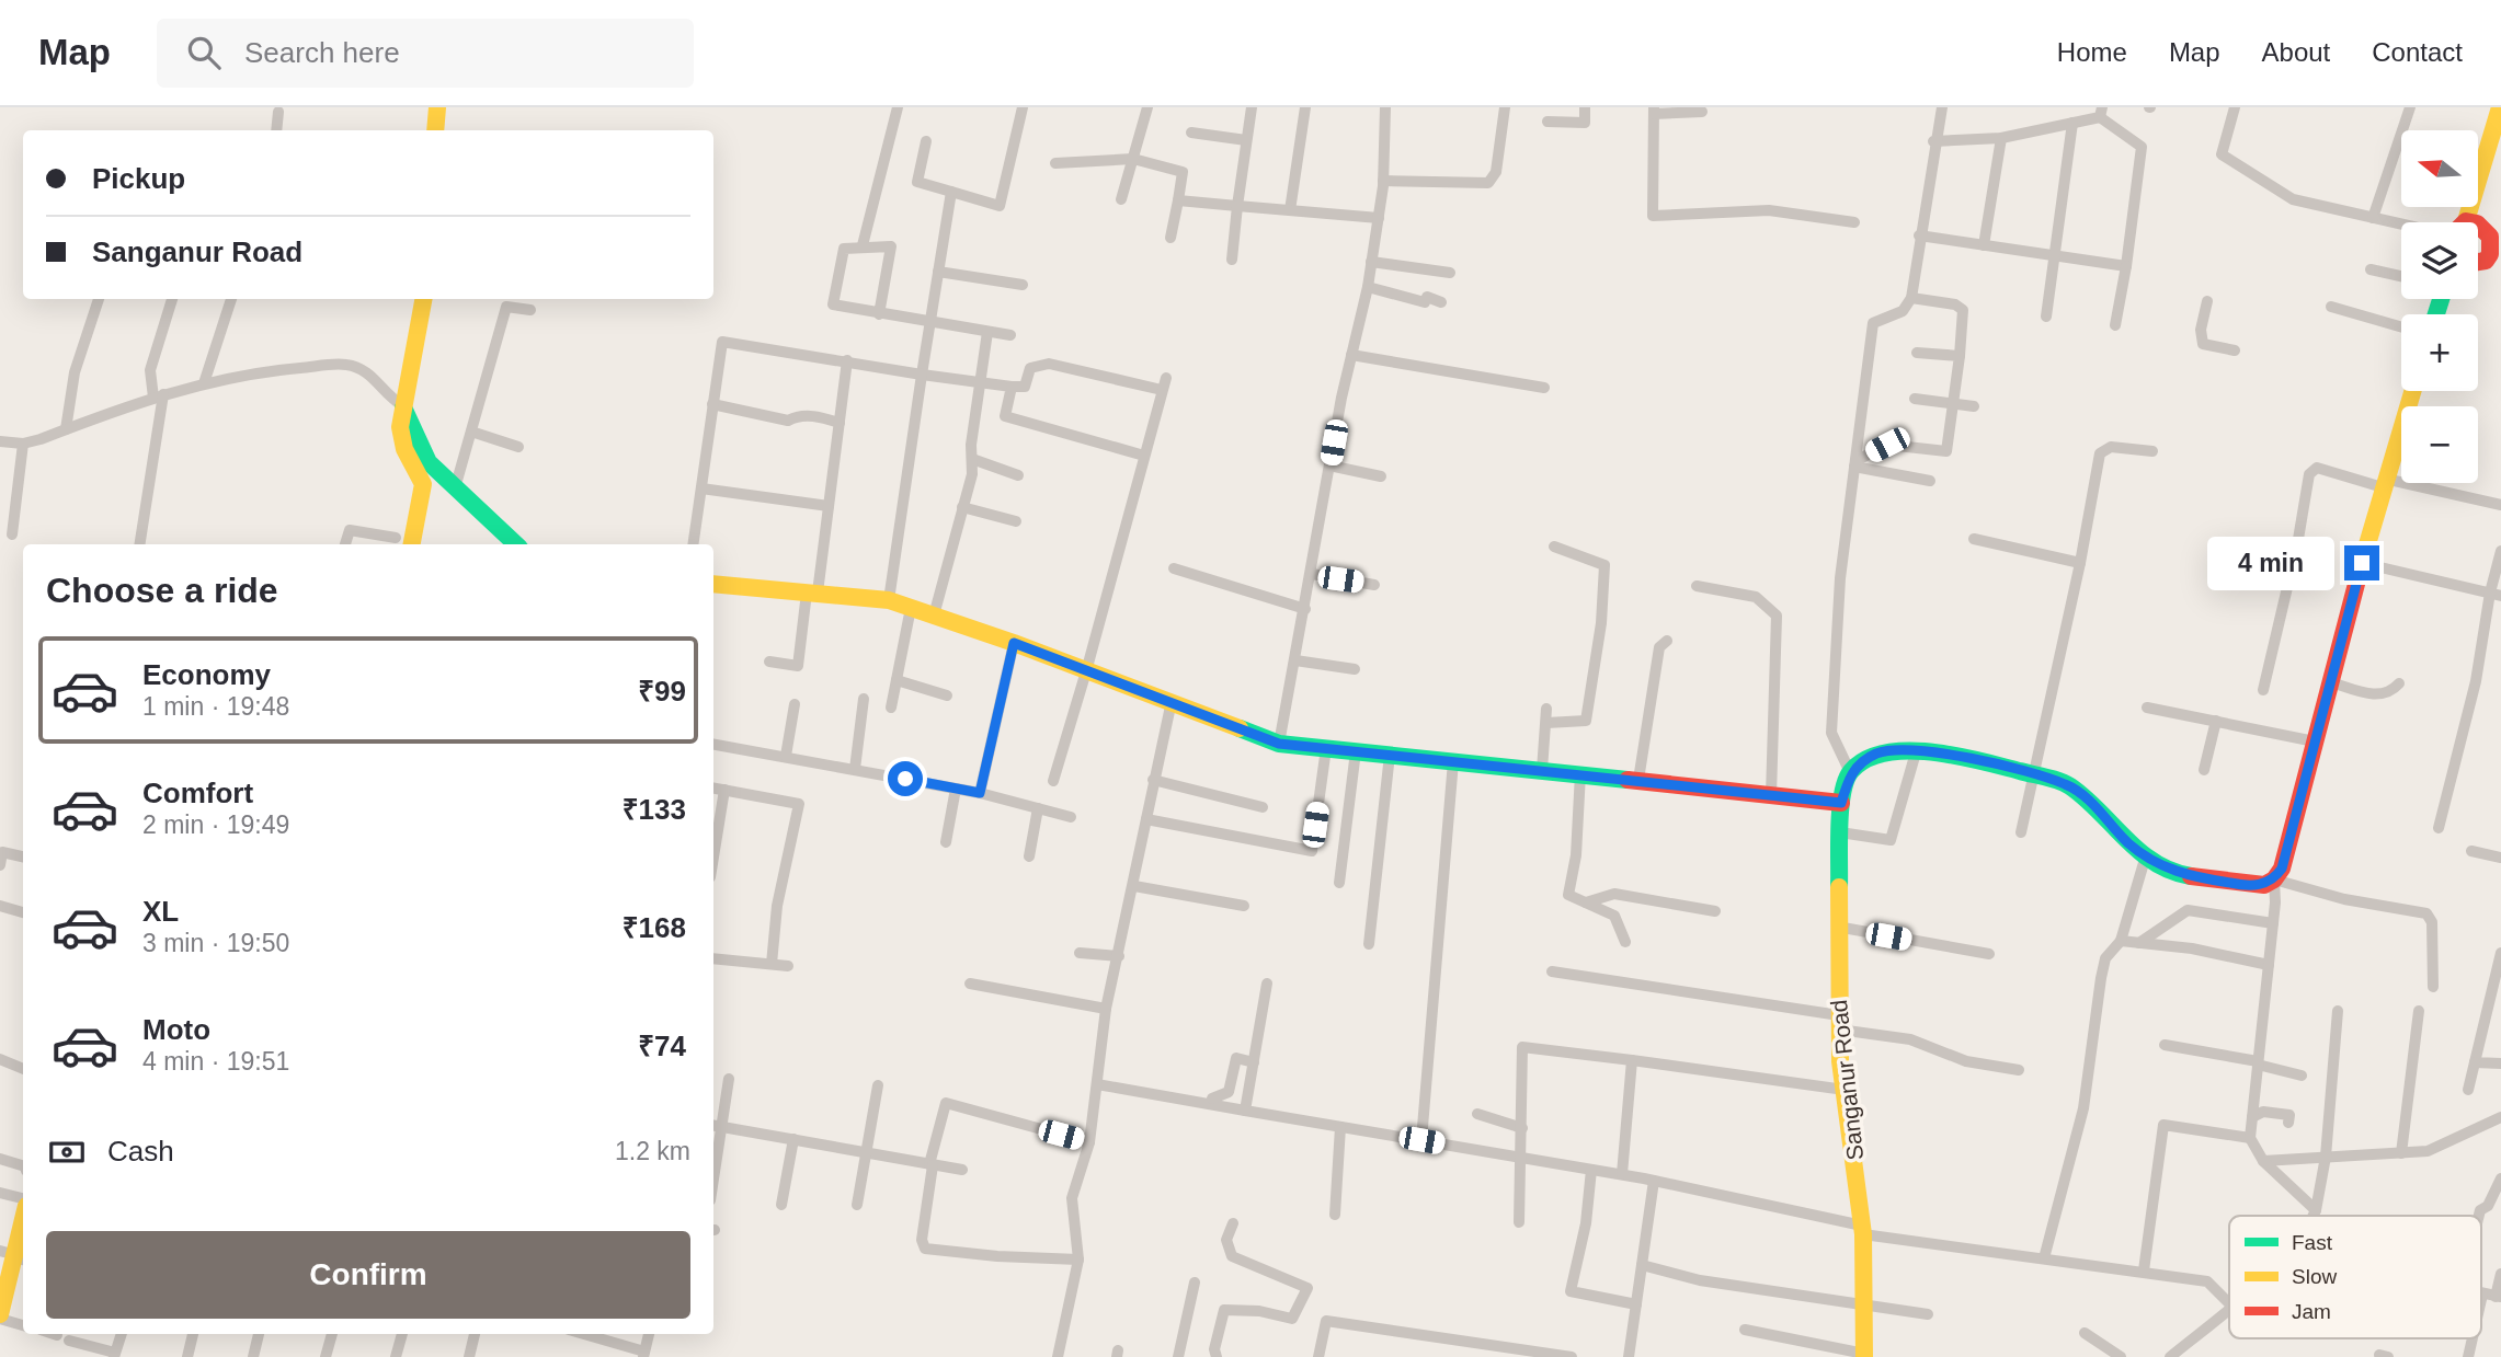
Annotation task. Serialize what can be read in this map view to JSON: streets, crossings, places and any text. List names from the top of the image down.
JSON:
{
  "streets": {
    "main road": ["Sanganur Road"]
  },
  "legend": ["Fast", "Slow", "Jam"],
  "north": "left",
  "page": {
    "header": "Map",
    "search": "Search here",
    "nav": [
      "Home",
      "Map",
      "About",
      "Contact"
    ],
    "map_buttons": ["+", "−"],
    "banner": ["Pickup", "Sanganur Road"],
    "bubble": "4 min",
    "heading": "Choose a ride",
    "list": [
      {
        "name": "Economy",
        "note": "1 min · 19:48",
        "value": "₹99"
      },
      {
        "name": "Comfort",
        "note": "2 min · 19:49",
        "value": "₹133"
      },
      {
        "name": "XL",
        "note": "3 min · 19:50",
        "value": "₹168"
      },
      {
        "name": "Moto",
        "note": "4 min · 19:51",
        "value": "₹74"
      }
    ],
    "pay": ["Cash", "1.2 km"],
    "buttons": "Confirm"
  }
}
